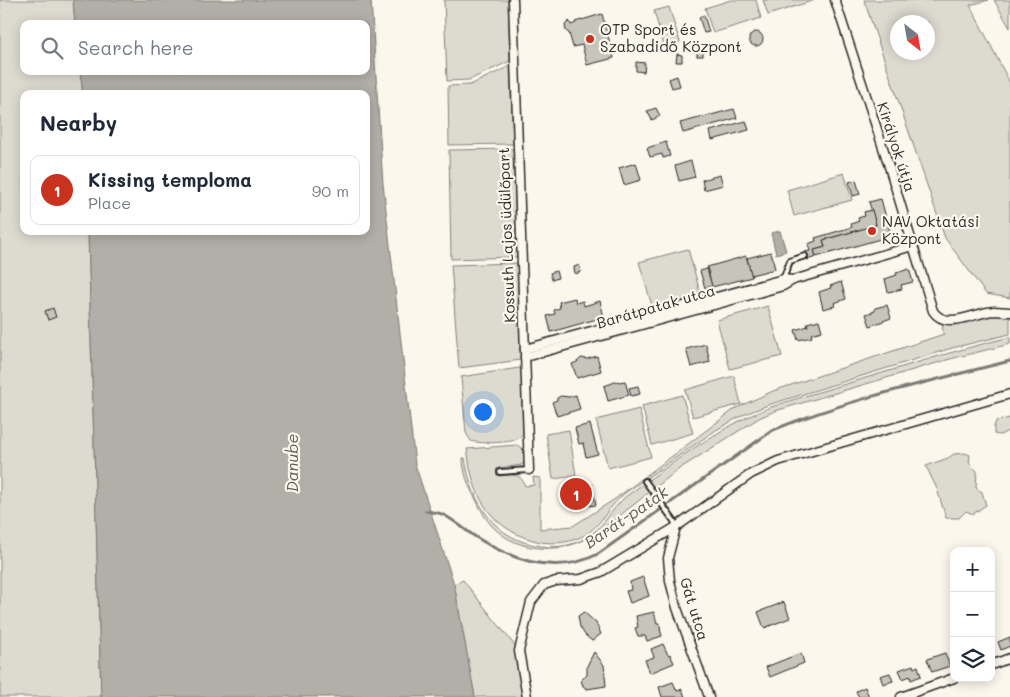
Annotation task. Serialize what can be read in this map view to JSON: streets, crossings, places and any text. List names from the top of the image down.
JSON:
{
  "streets": {
    "street": [
      "Királyok útja",
      "Kossuth Lajos üdülőpart",
      "Barátpatak utca",
      "Gát utca"
    ]
  },
  "crossings": [
    ["Királyok útja", "Barátpatak utca"],
    ["Kossuth Lajos üdülőpart", "Barátpatak utca"]
  ],
  "water": ["Danube", "Barát-patak"],
  "places": ["OTP Sport és Szabadidő Központ", "NAV Oktatási Központ"],
  "north": "bottom right",
  "page": {
    "search": "Search here",
    "heading": "Nearby",
    "list": [
      {
        "mark": "1",
        "name": "Kissing temploma",
        "note": "Place",
        "value": "90 m"
      }
    ],
    "pins": "1",
    "map_buttons": ["+", "−"]
  }
}
